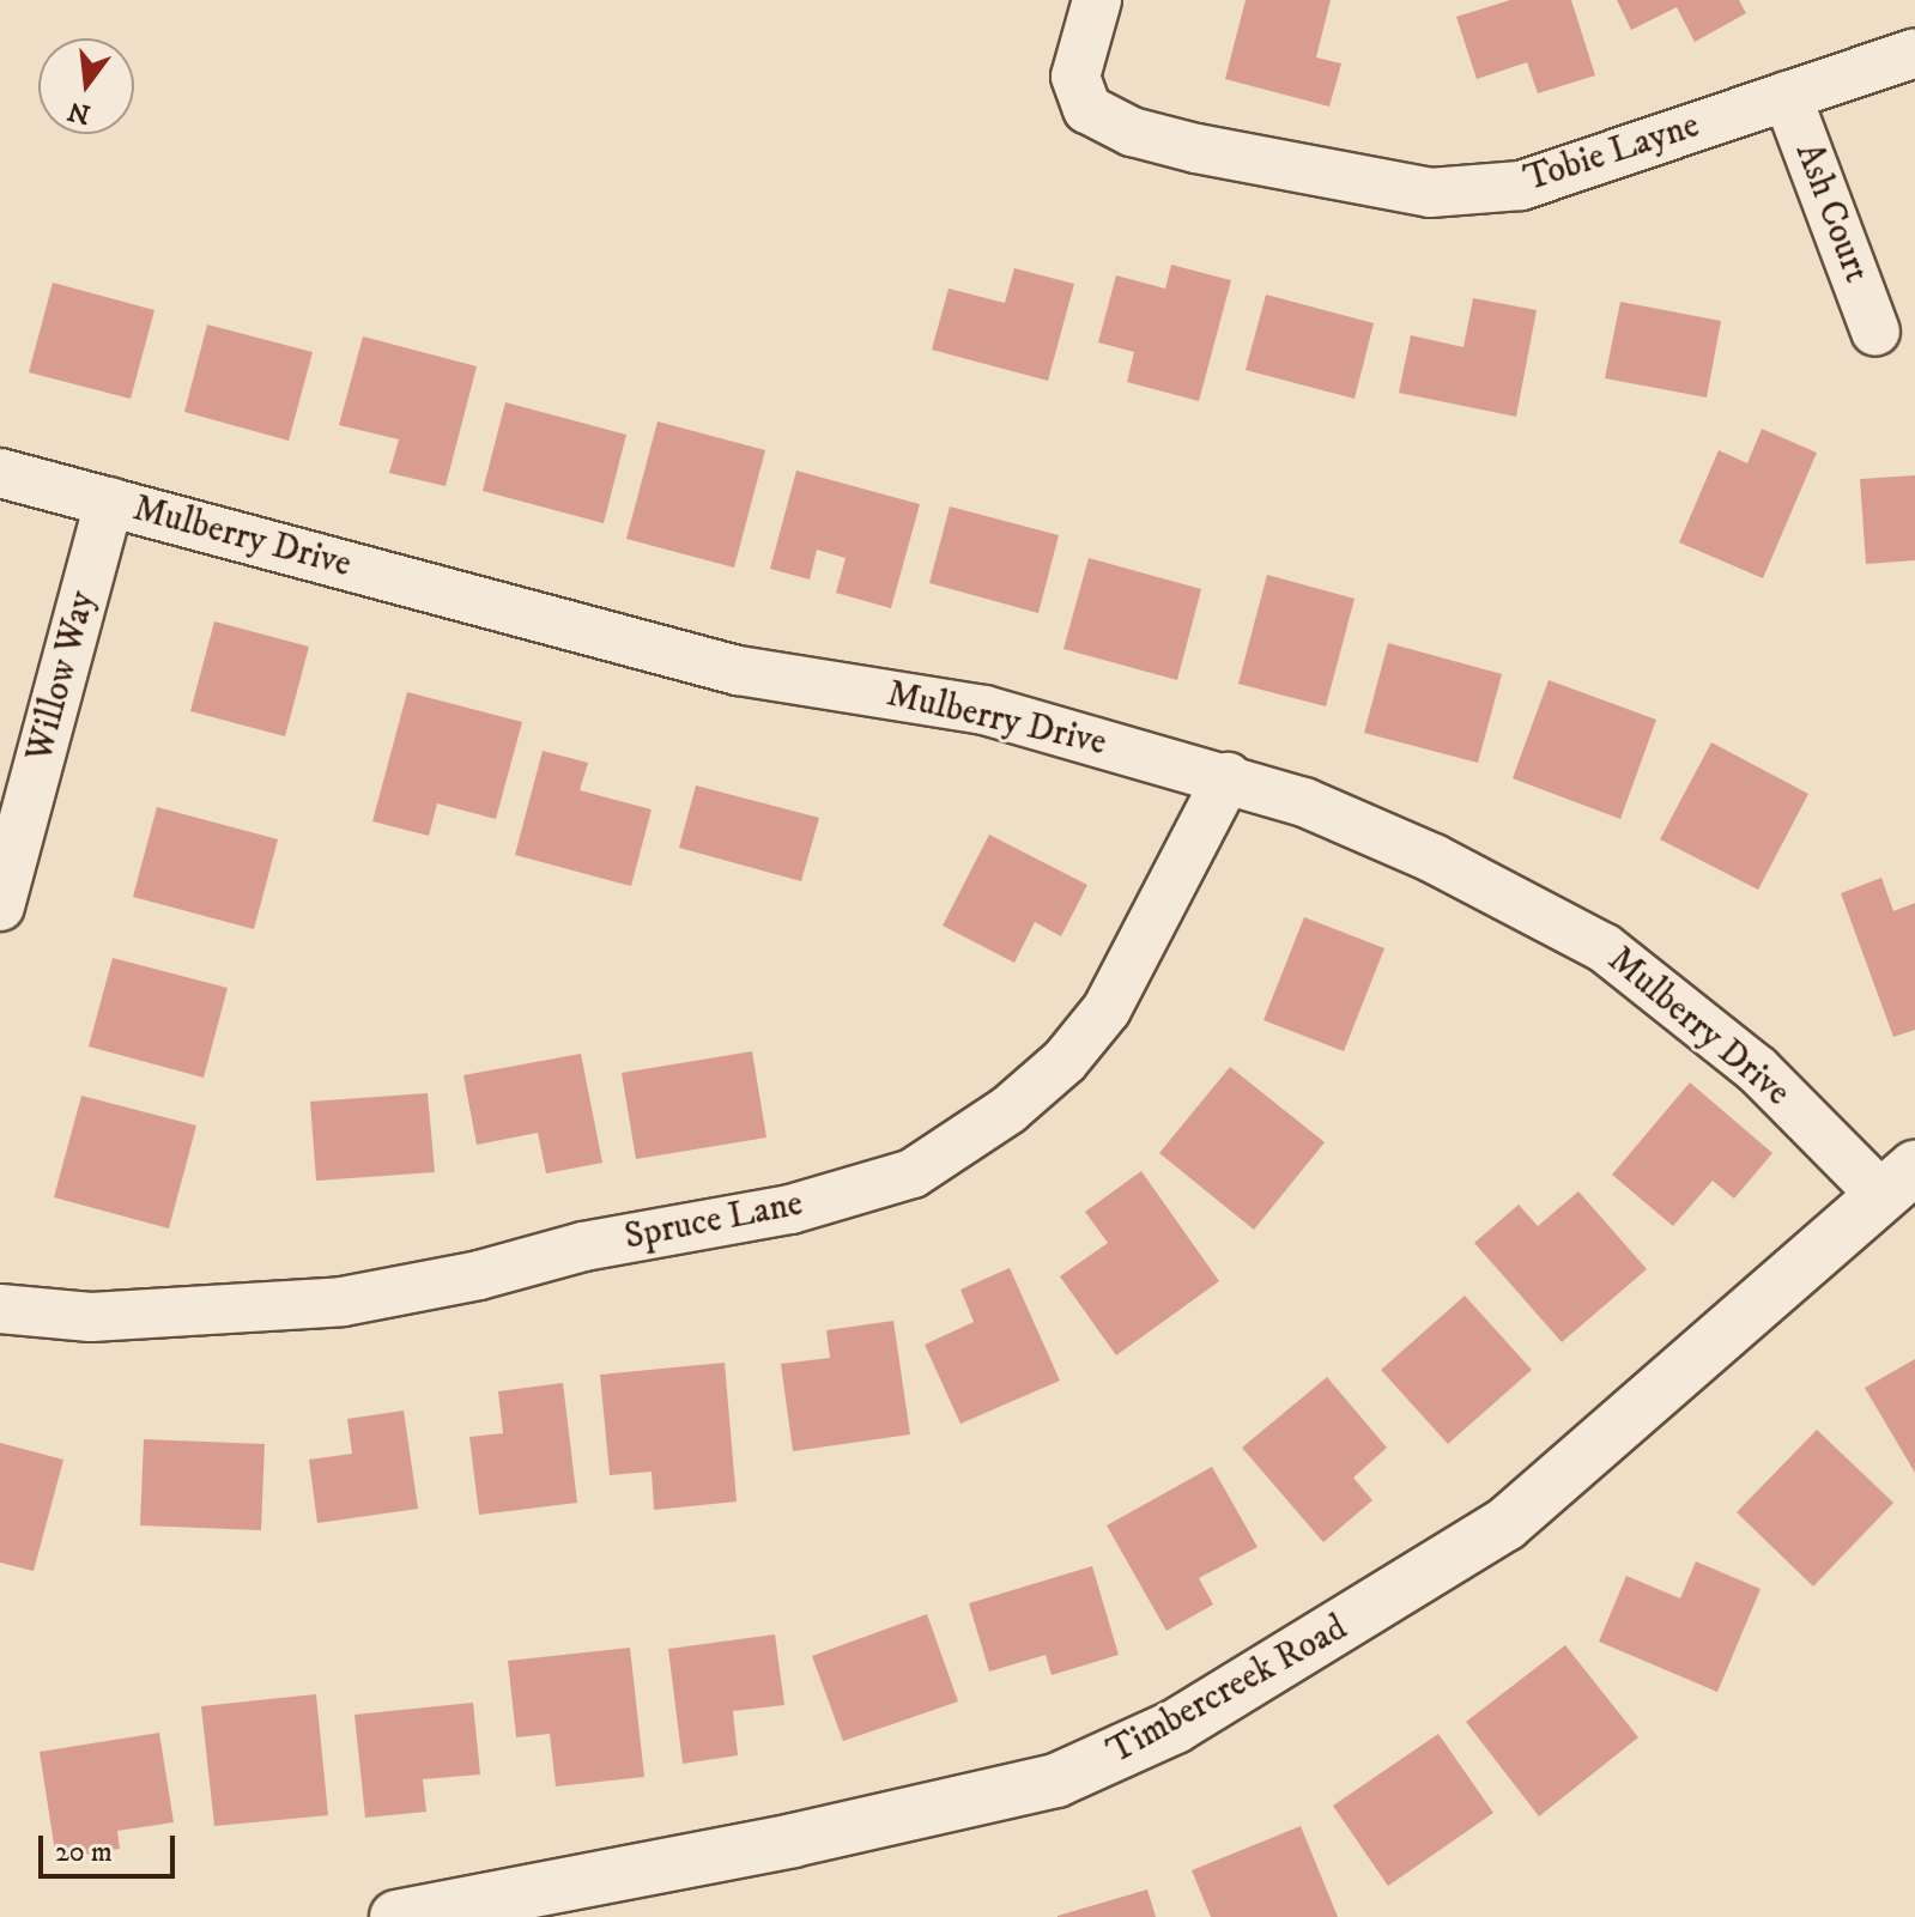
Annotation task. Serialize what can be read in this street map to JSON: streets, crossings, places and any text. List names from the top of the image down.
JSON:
{
  "streets": {
    "street": [
      "Tobie Layne",
      "Ash Court",
      "Mulberry Drive",
      "Willow Way",
      "Spruce Lane",
      "Timbercreek Road"
    ]
  },
  "crossings": [
    ["Tobie Layne", "Ash Court"],
    ["Mulberry Drive", "Willow Way"],
    ["Mulberry Drive", "Spruce Lane"],
    ["Mulberry Drive", "Timbercreek Road"]
  ],
  "scale_bar": "20 m",
  "north": "bottom"
}
